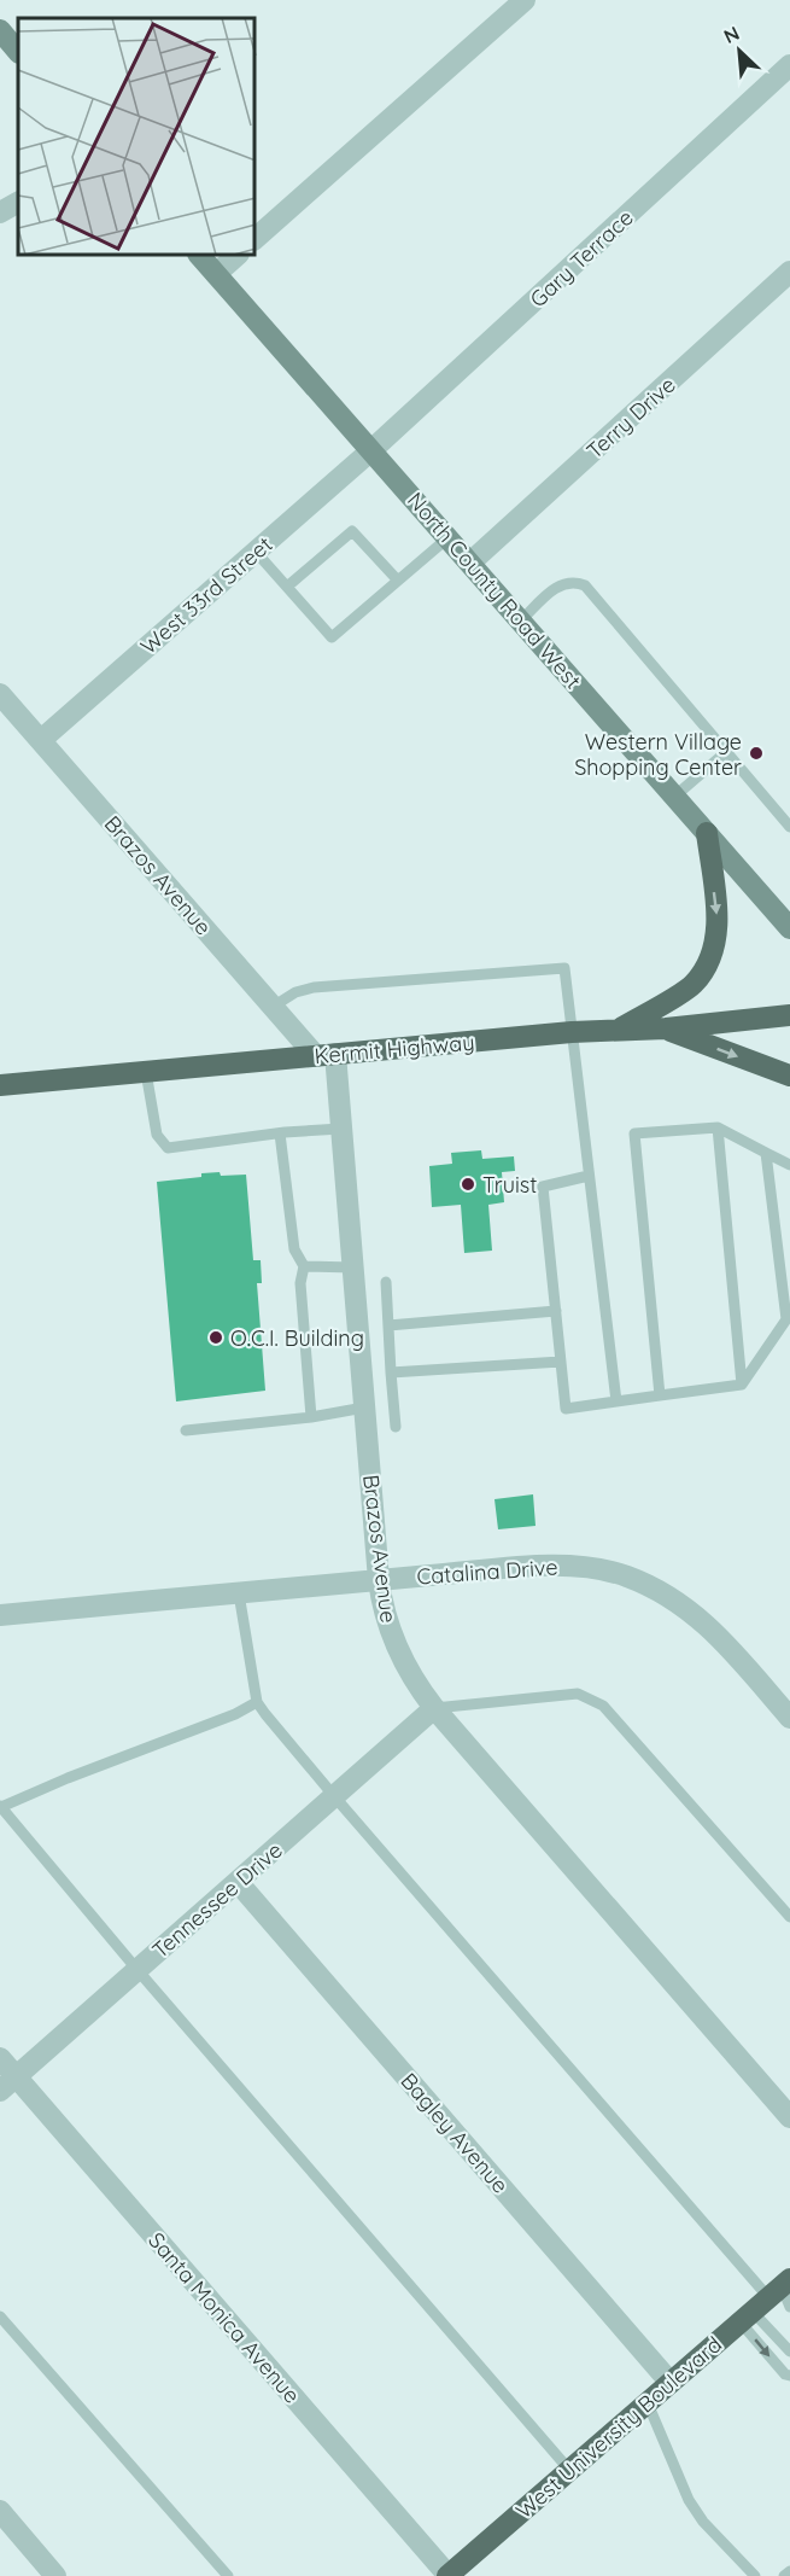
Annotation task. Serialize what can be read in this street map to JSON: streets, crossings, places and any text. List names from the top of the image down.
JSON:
{
  "streets": {
    "main road": ["North County Road West", "Kermit Highway", "West University Boulevard"],
    "street": [
      "Gary Terrace",
      "Terry Drive",
      "West 33rd Street",
      "Brazos Avenue",
      "Catalina Drive",
      "Tennessee Drive",
      "Bagley Avenue",
      "Santa Monica Avenue"
    ]
  },
  "crossings": [
    ["Gary Terrace", "North County Road West"],
    ["Gary Terrace", "West 33rd Street"],
    ["Terry Drive", "North County Road West"],
    ["North County Road West", "West 33rd Street"],
    ["West 33rd Street", "Brazos Avenue"],
    ["Brazos Avenue", "Kermit Highway"],
    ["Brazos Avenue", "Catalina Drive"],
    ["Brazos Avenue", "Tennessee Drive"],
    ["Tennessee Drive", "Bagley Avenue"],
    ["Tennessee Drive", "Santa Monica Avenue"],
    ["Bagley Avenue", "West University Boulevard"],
    ["Santa Monica Avenue", "West University Boulevard"]
  ],
  "places": ["Western Village Shopping Center", "Truist", "O.C.I. Building"],
  "north": "top left"
}
